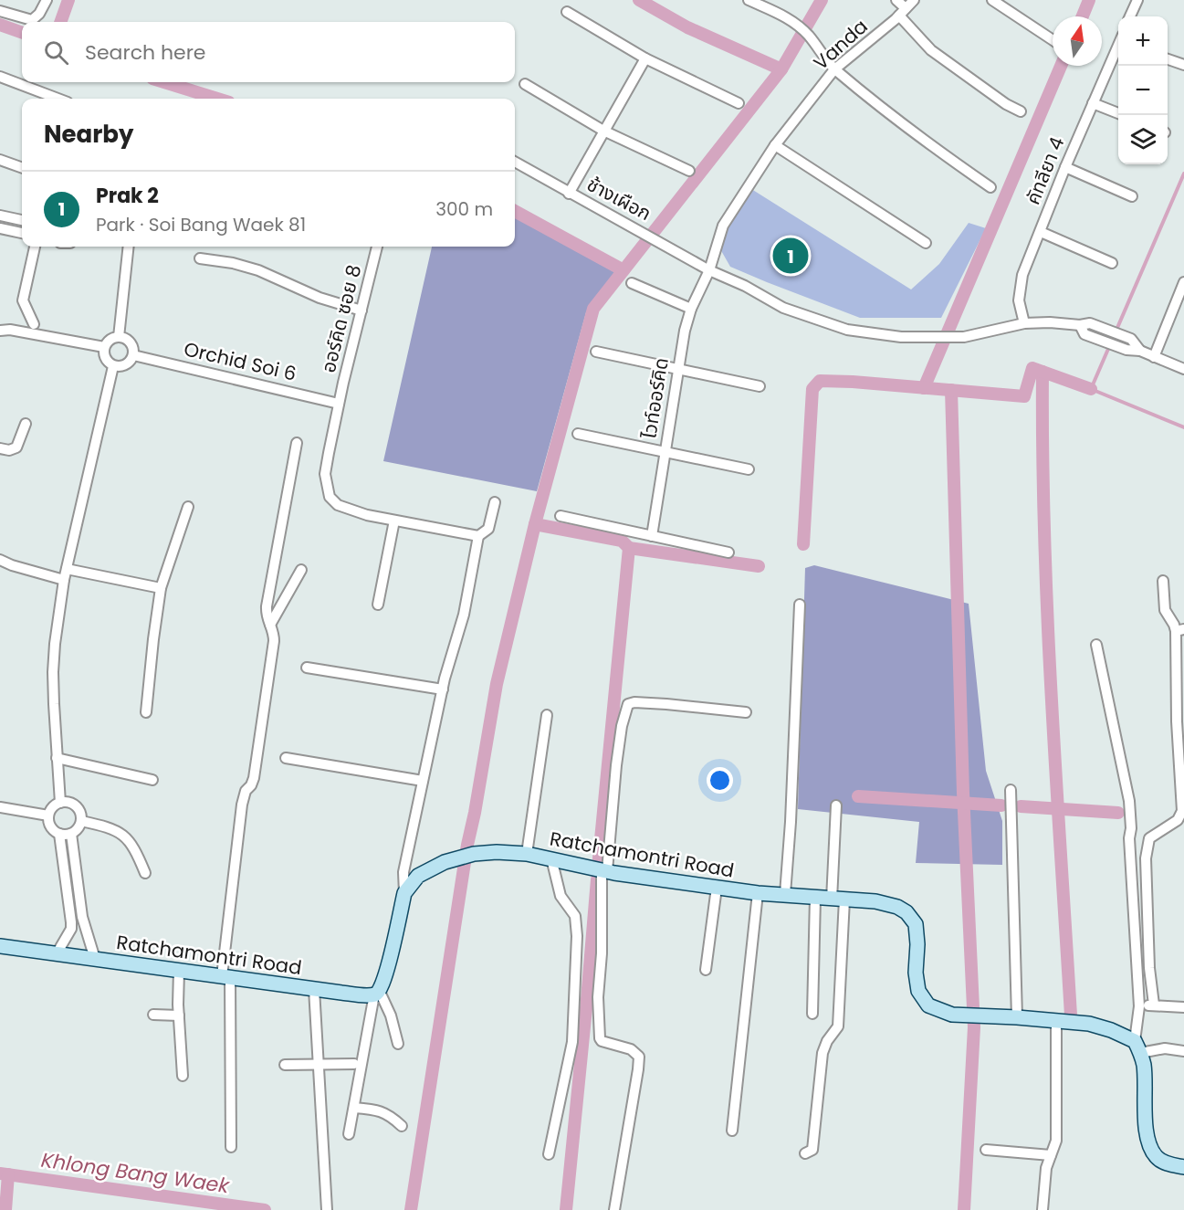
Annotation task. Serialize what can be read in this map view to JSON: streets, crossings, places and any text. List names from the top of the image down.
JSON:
{
  "streets": {
    "street": [
      "Vanda",
      "คัทลียา 4",
      "ช้างเผือก",
      "ออร์คิด ซอย 8",
      "Orchid Soi 6",
      "ไวท์ออร์คิด",
      "Ratchamontri Road"
    ]
  },
  "crossings": [
    ["Vanda", "ช้างเผือก"],
    ["Vanda", "ไวท์ออร์คิด"],
    ["คัทลียา 4", "ช้างเผือก"],
    ["ช้างเผือก", "ไวท์ออร์คิด"],
    ["ออร์คิด ซอย 8", "Orchid Soi 6"]
  ],
  "water": ["Khlong Bang Waek"],
  "north": "top",
  "page": {
    "map_buttons": ["+", "−"],
    "search": "Search here",
    "heading": "Nearby",
    "list": [
      {
        "mark": "1",
        "name": "Prak 2",
        "note": "Park · Soi Bang Waek 81",
        "value": "300 m"
      }
    ],
    "pins": "1"
  }
}
